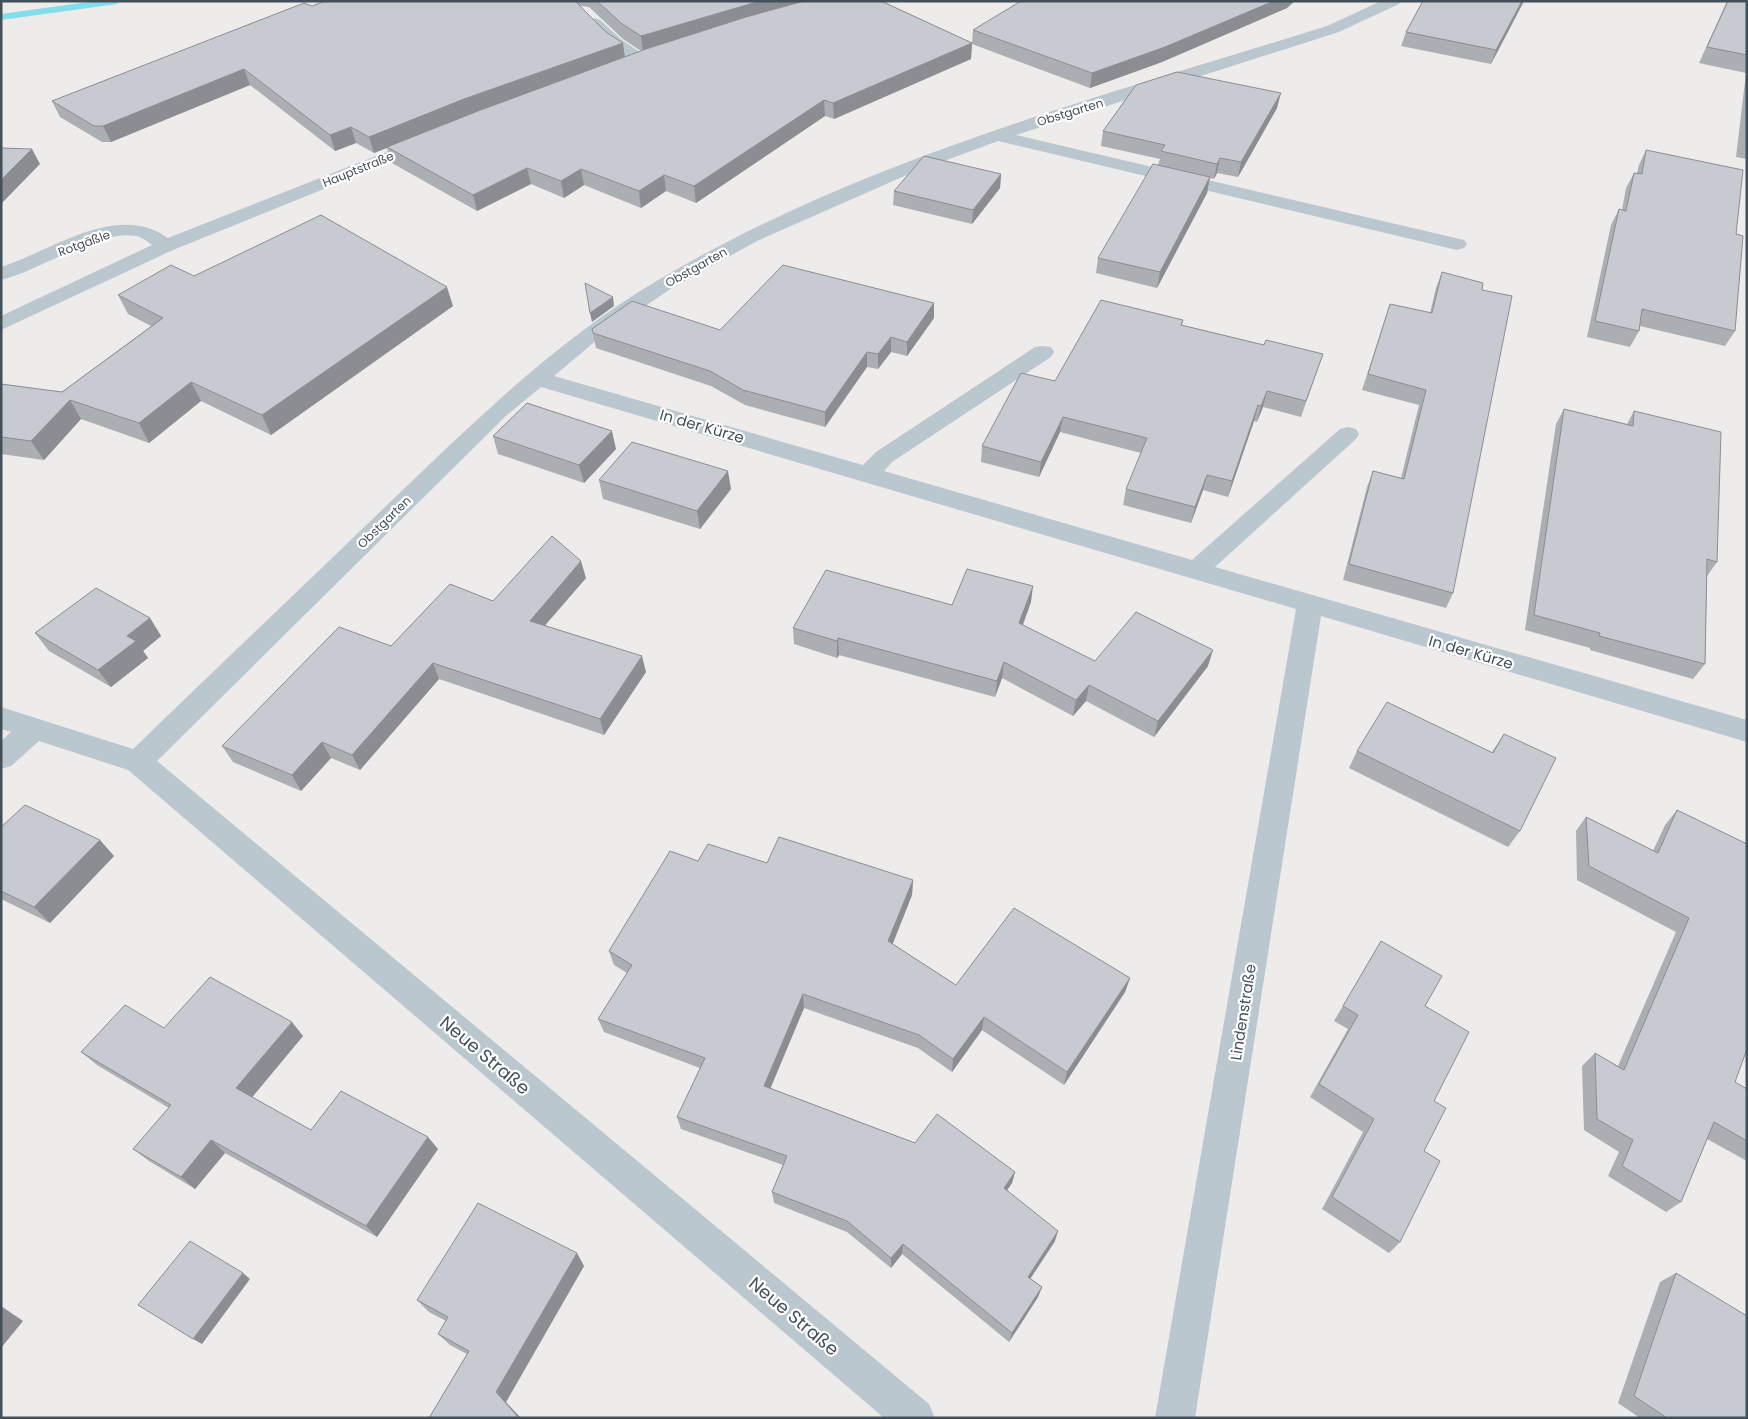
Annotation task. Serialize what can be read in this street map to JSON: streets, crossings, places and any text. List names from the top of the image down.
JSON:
{
  "streets": {
    "street": [
      "Obstgarten",
      "Hauptstraße",
      "Rotgäßle",
      "In der Kürze",
      "Lindenstraße",
      "Neue Straße"
    ]
  },
  "crossings": [
    ["Obstgarten", "In der Kürze"],
    ["Obstgarten", "Neue Straße"],
    ["Hauptstraße", "Rotgäßle"],
    ["In der Kürze", "Lindenstraße"]
  ]
}
